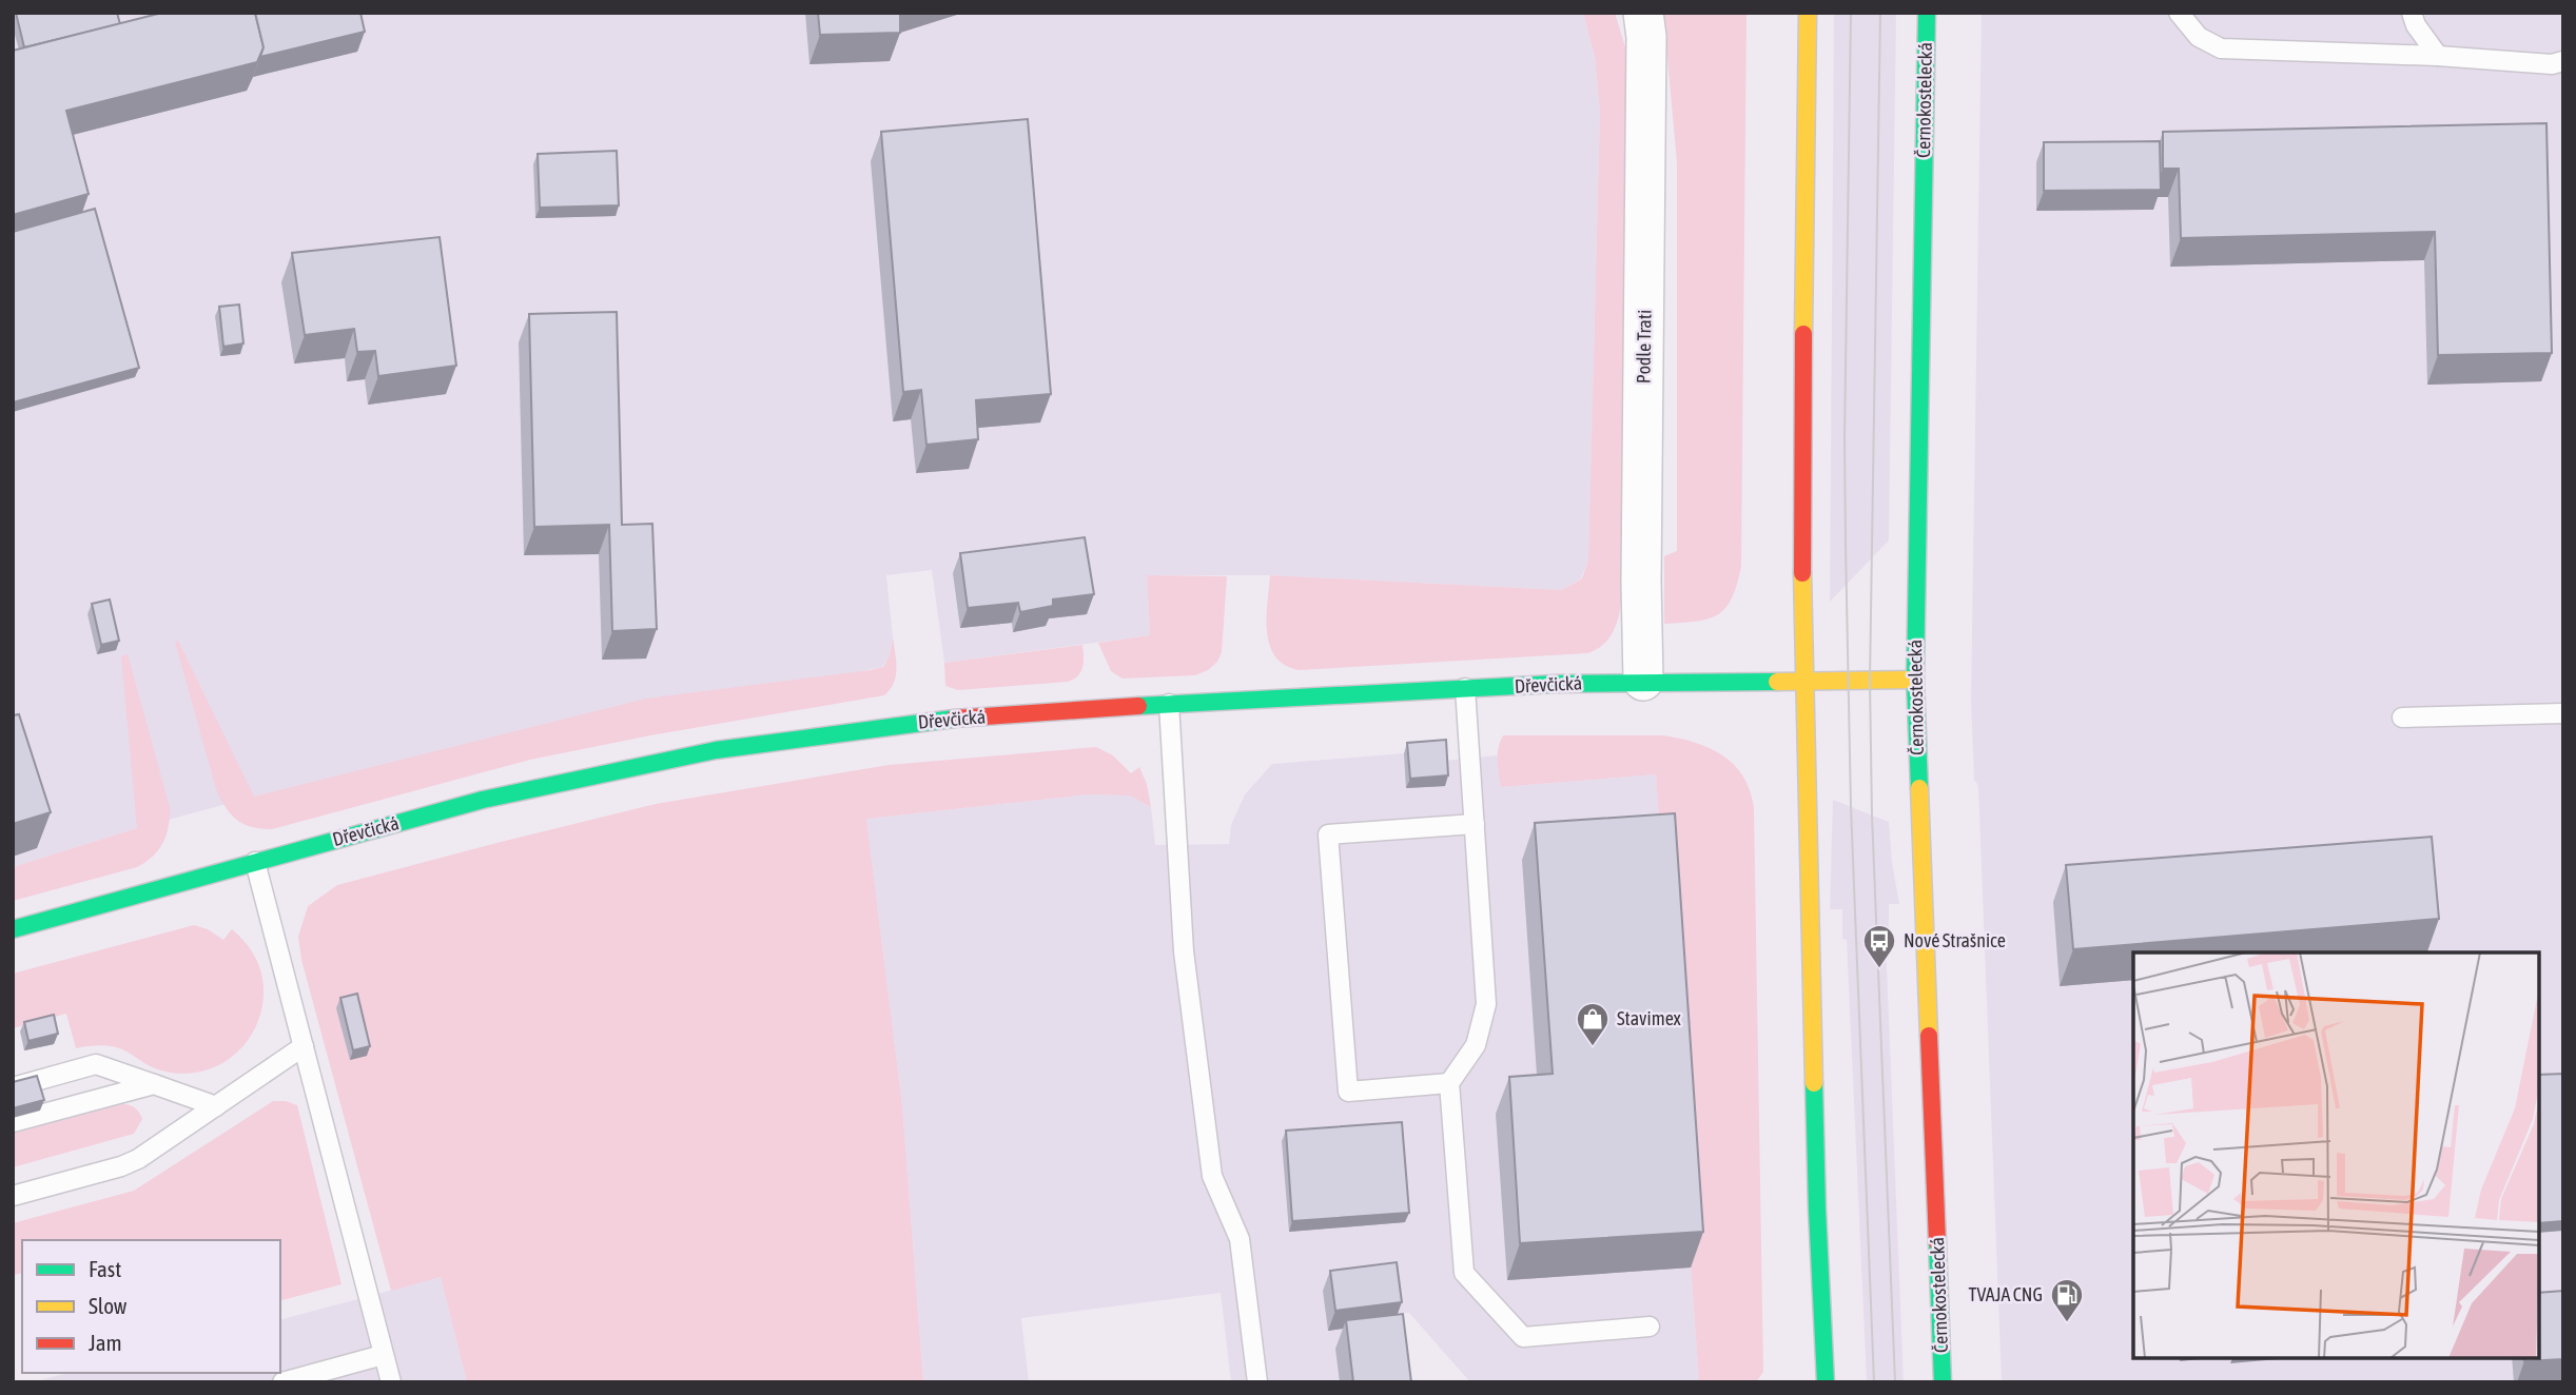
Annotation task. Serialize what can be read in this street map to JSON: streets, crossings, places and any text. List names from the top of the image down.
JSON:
{
  "streets": {
    "main road": ["Černokostelecká", "Dřevčická"],
    "street": ["Podle Trati"]
  },
  "crossings": [
    ["Černokostelecká", "Dřevčická"],
    ["Podle Trati", "Dřevčická"]
  ],
  "places": {
    "bus stop": ["Nové Strašnice"],
    "shop": ["Stavimex"],
    "fuel station": ["TVAJA CNG"]
  },
  "legend": ["Fast", "Slow", "Jam"]
}
